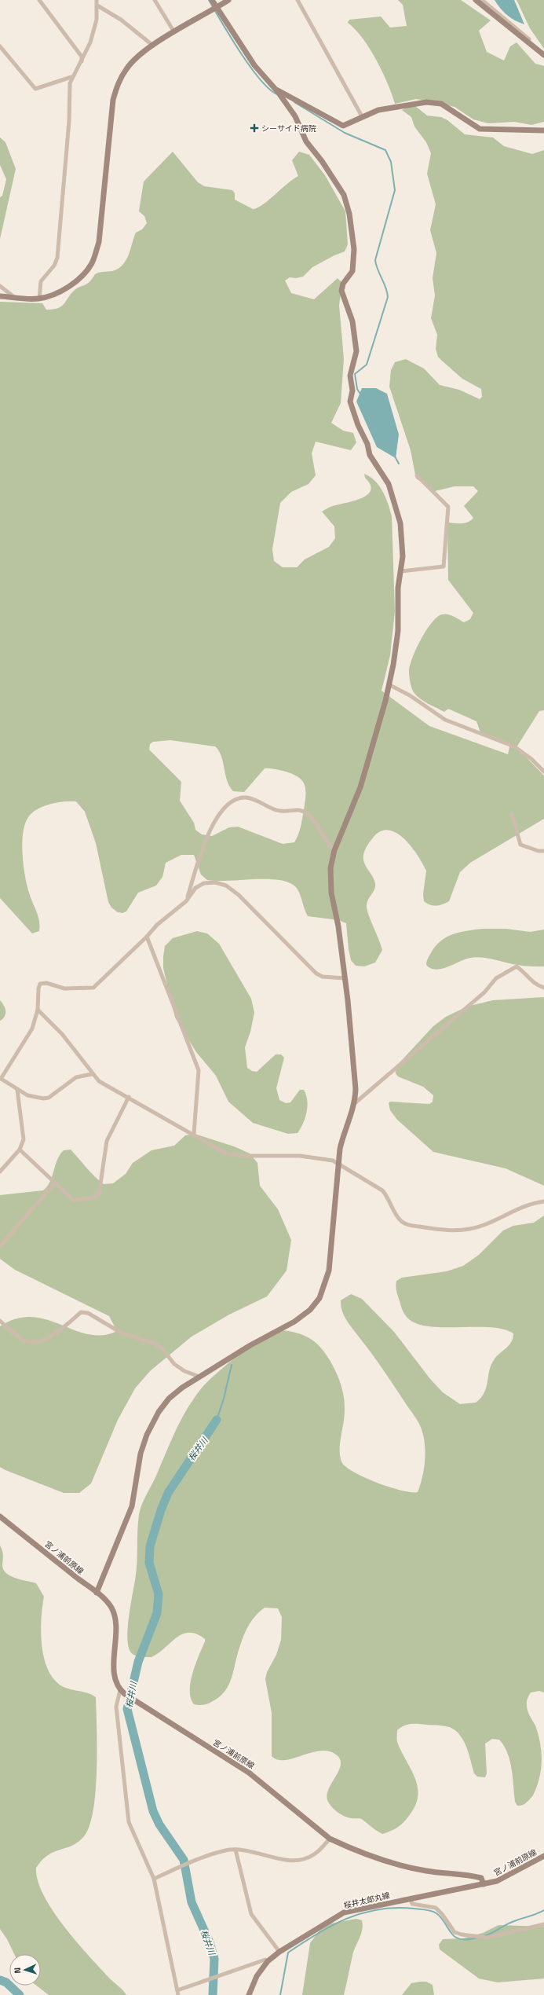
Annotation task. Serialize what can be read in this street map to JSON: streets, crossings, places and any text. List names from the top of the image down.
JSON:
{
  "streets": {
    "street": ["宮ノ浦前原線", "桜井太郎丸線"]
  },
  "crossings": [
    ["宮ノ浦前原線", "桜井太郎丸線"]
  ],
  "water": ["桜井川"],
  "places": {
    "health": ["シーサイド病院"]
  },
  "north": "left"
}
